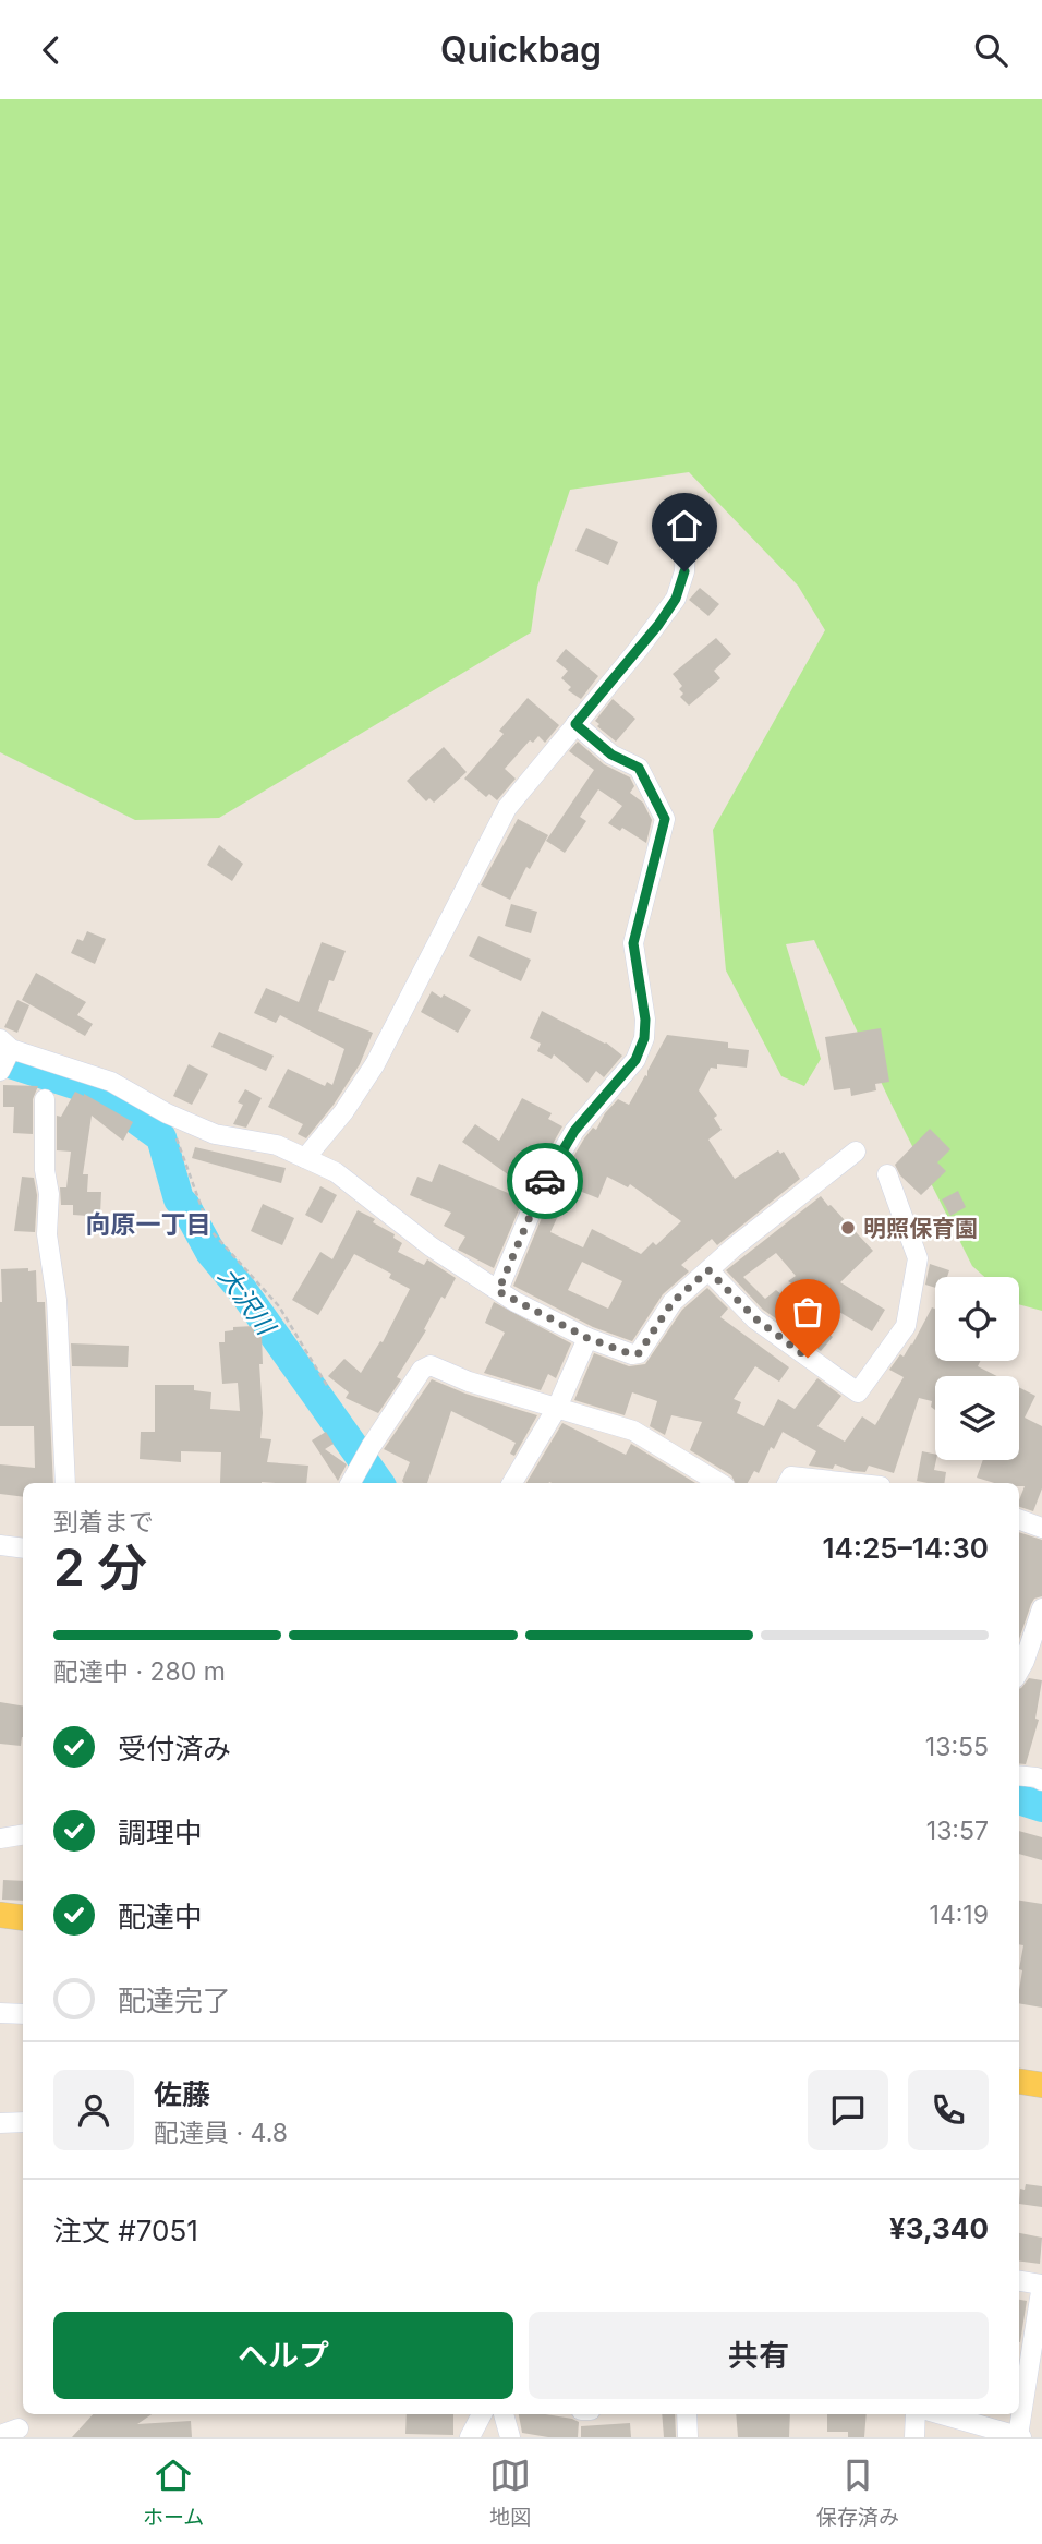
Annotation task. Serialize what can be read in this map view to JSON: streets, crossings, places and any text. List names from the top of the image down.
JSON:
{
  "districts": ["向原一丁目"],
  "water": ["大沢川"],
  "places": ["明照保育園"],
  "page": {
    "header": "Quickbag",
    "heading": ["2 分", "到着まで", "14:25–14:30"],
    "panel": [
      "佐藤",
      "配達員 · 4.8",
      "注文 #7051",
      "¥3,340"
    ],
    "bar": "配達中 · 280 m",
    "list": [
      ["受付済み", "13:55"],
      ["調理中", "13:57"],
      ["配達中", "14:19"],
      "配達完了"
    ],
    "buttons": ["ヘルプ", "共有"],
    "tabs": ["ホーム", "地図", "保存済み"]
  }
}
